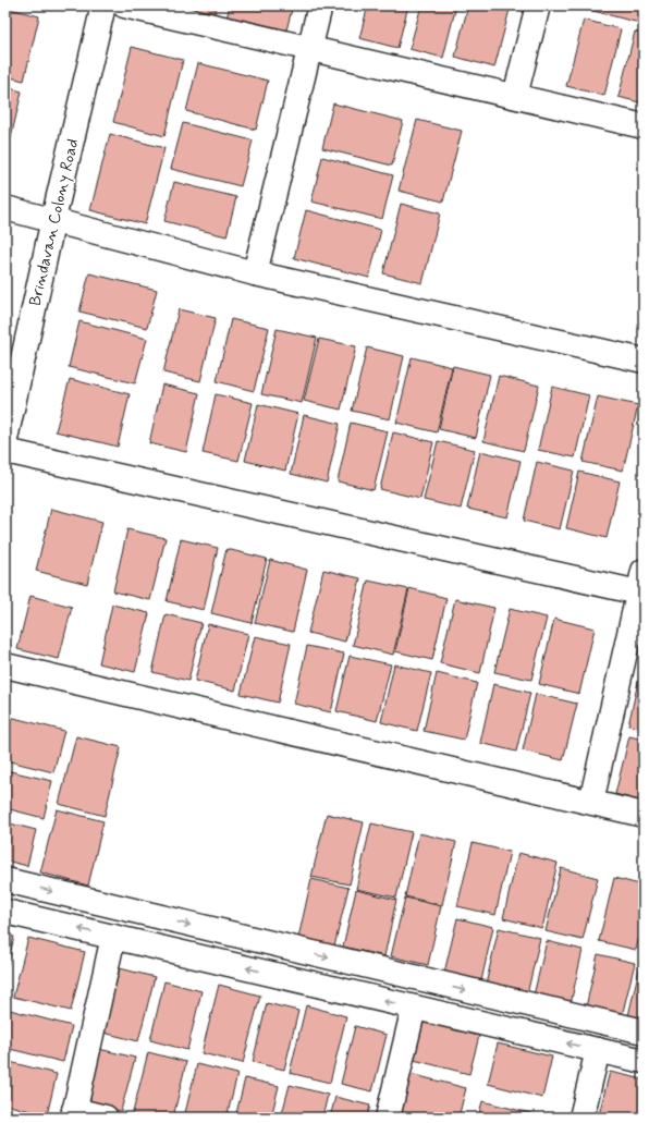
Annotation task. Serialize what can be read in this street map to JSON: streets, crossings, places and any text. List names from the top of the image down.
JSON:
{
  "streets": {
    "street": ["Brindavan Colony Road"]
  }
}
